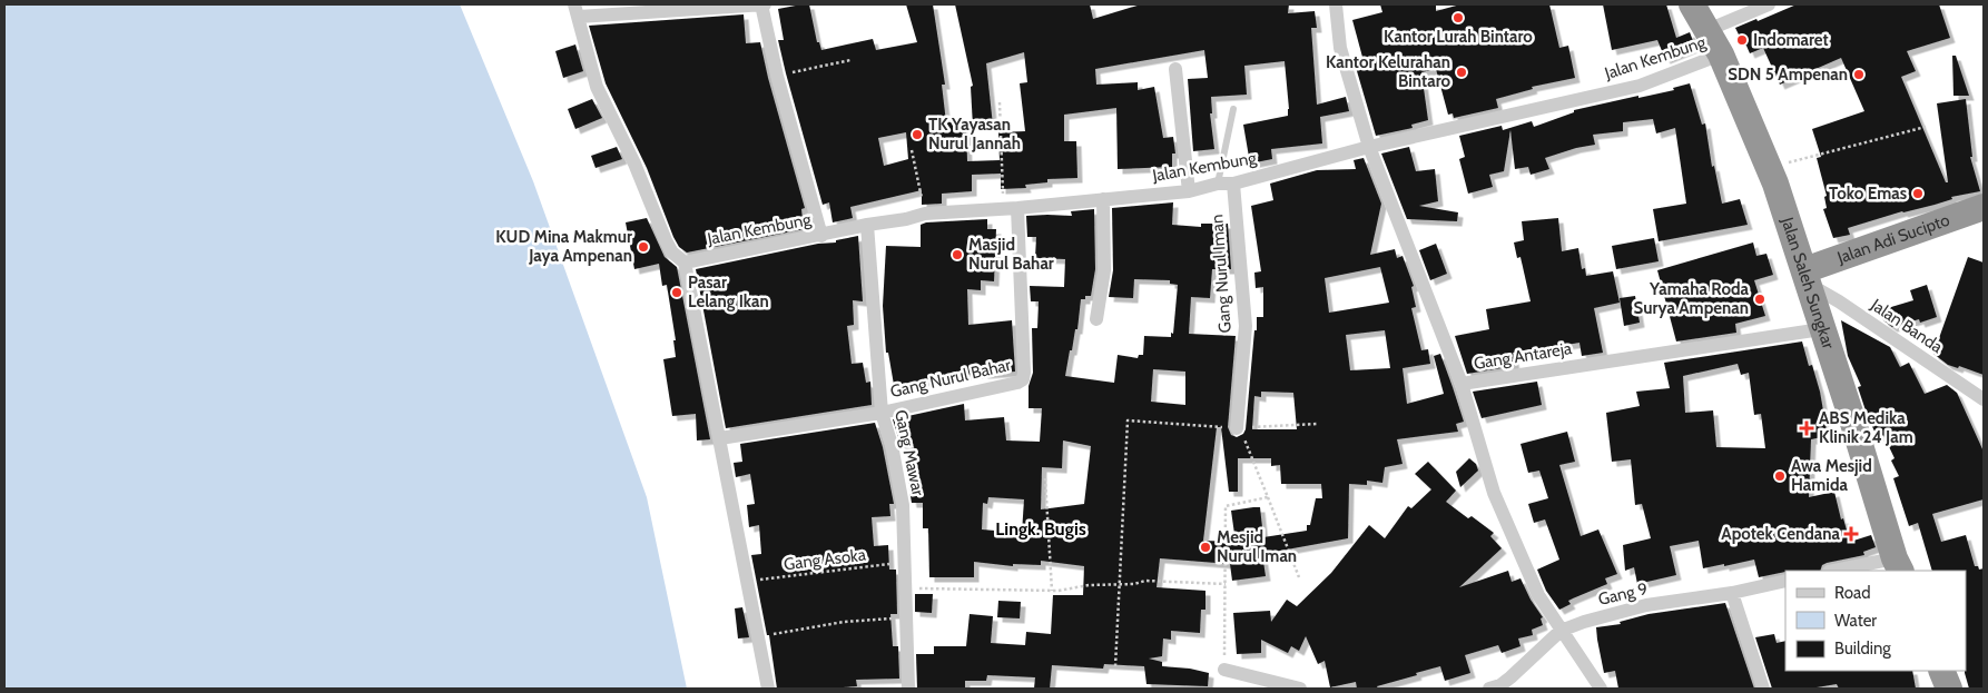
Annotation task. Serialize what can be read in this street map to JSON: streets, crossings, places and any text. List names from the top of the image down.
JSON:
{
  "streets": {
    "highway": ["Jalan Adi Sucipto", "Jalan Saleh Sungkar"],
    "street": [
      "Jalan Kembung",
      "Gang Nurul Iman",
      "Jalan Banda",
      "Gang Antareja",
      "Gang Nurul Bahar",
      "Gang Mawar",
      "Gang 9"
    ],
    "path": ["Gang Asoka"]
  },
  "crossings": [
    ["Jalan Kembung", "Gang Nurul Iman"],
    ["Jalan Kembung", "Jalan Saleh Sungkar"],
    ["Jalan Kembung", "Gang Nurul Bahar"],
    ["Jalan Kembung", "Gang Mawar"],
    ["Jalan Adi Sucipto", "Jalan Saleh Sungkar"],
    ["Jalan Adi Sucipto", "Jalan Banda"],
    ["Jalan Saleh Sungkar", "Jalan Banda"],
    ["Jalan Saleh Sungkar", "Gang Antareja"],
    ["Gang Antareja", "Gang 9"],
    ["Gang Nurul Bahar", "Gang Mawar"],
    ["Gang Mawar", "Gang Asoka"]
  ],
  "districts": ["Lingk. Bugis"],
  "places": {
    "other": [
      "Kantor Lurah Bintaro",
      "Indomaret",
      "Kantor Kelurahan Bintaro",
      "SDN 5 Ampenan",
      "TK Yayasan Nurul Jannah",
      "Toko Emas",
      "KUD Mina Makmur Jaya Ampenan",
      "Masjid Nurul Bahar",
      "Pasar Lelang Ikan",
      "Yamaha Roda Surya Ampenan",
      "Awa Mesjid Hamida",
      "Mesjid Nurul Iman"
    ],
    "health": ["ABS Medika Klinik 24 Jam", "Apotek Cendana"]
  },
  "legend": ["Road", "Water", "Building"]
}
